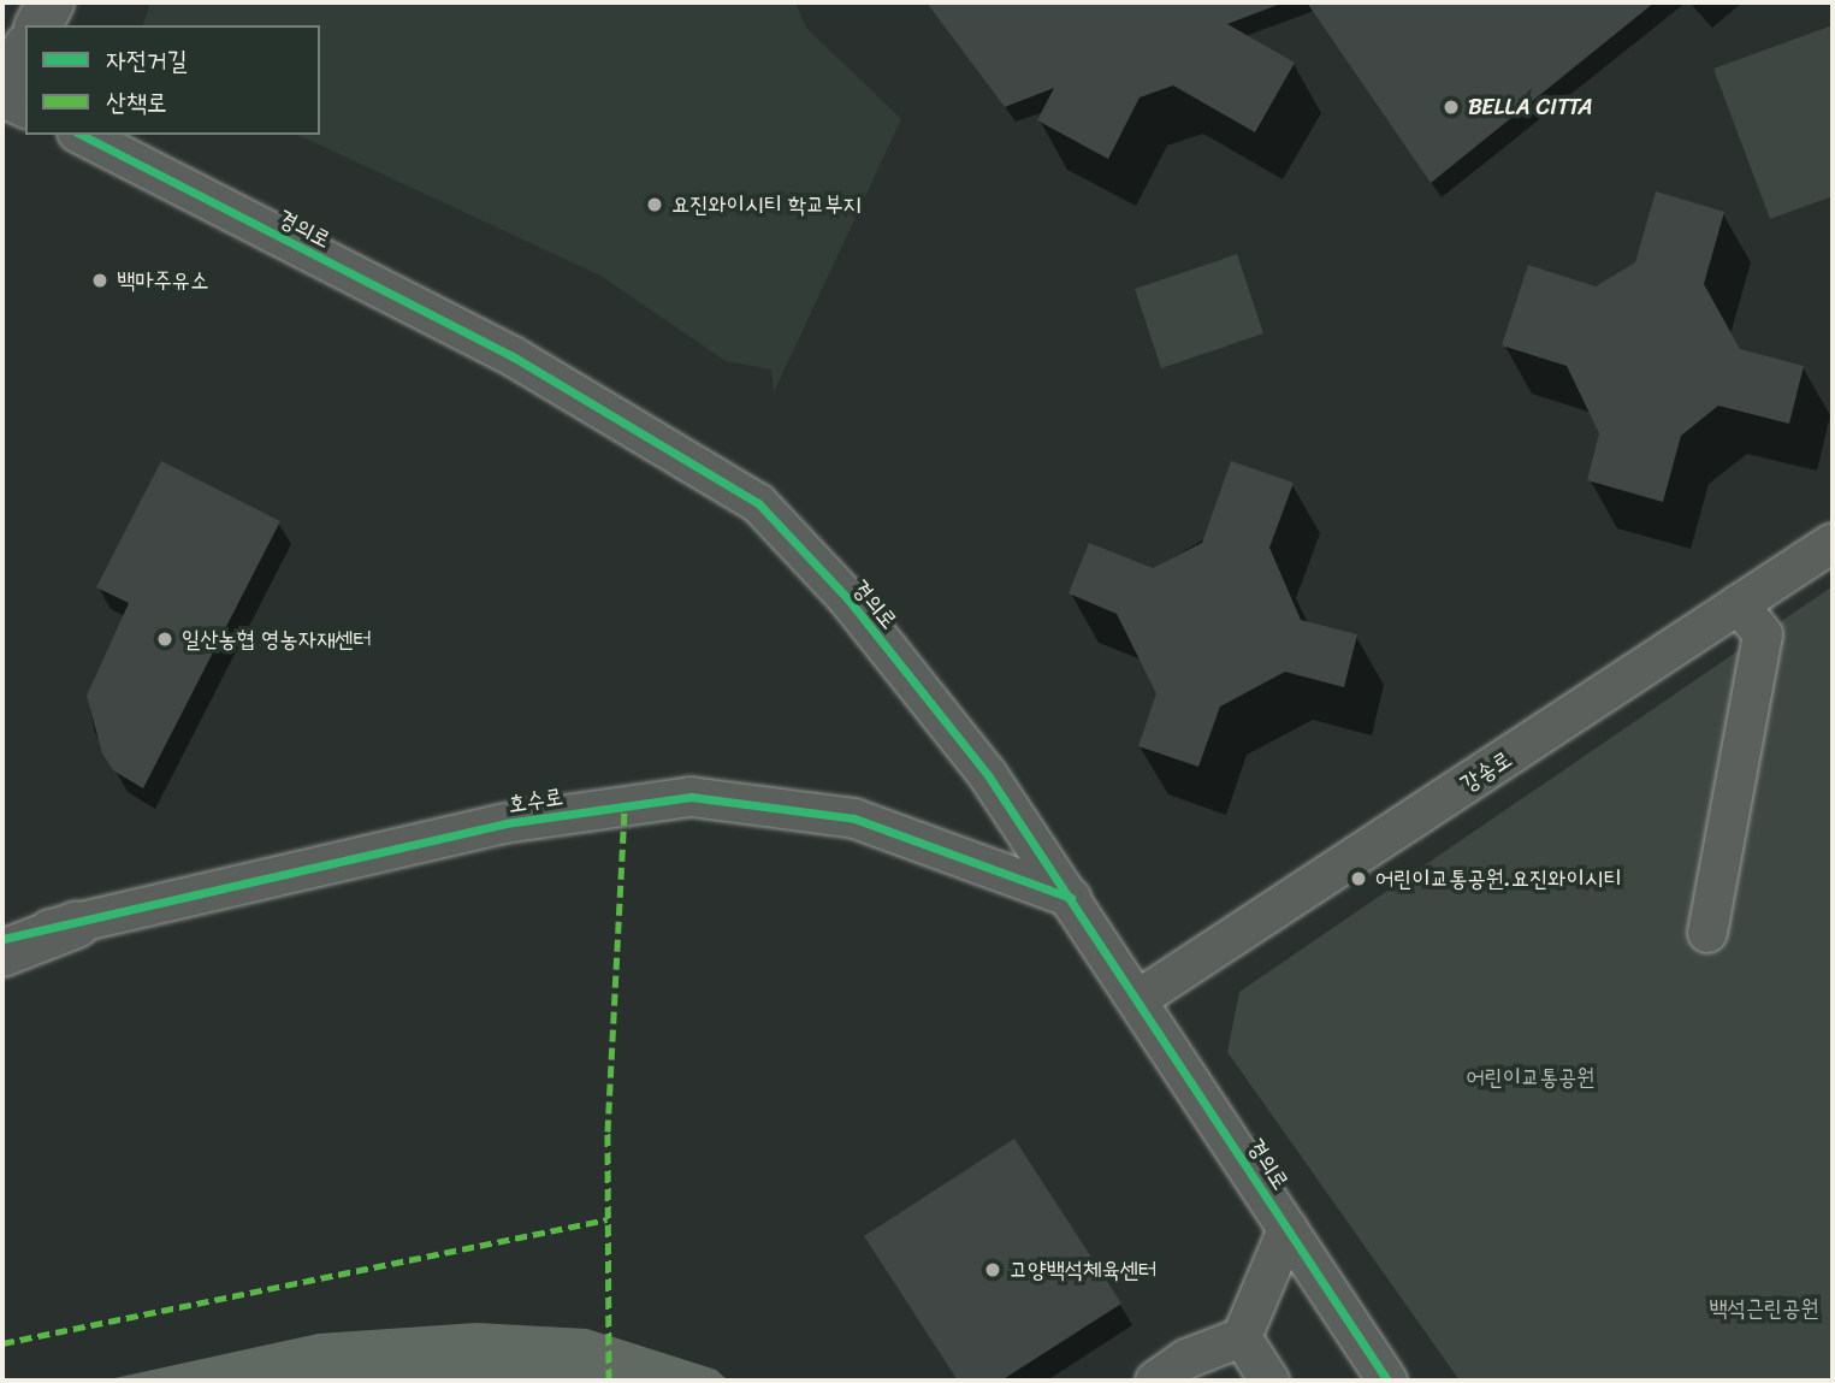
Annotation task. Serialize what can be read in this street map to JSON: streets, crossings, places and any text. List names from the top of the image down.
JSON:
{
  "streets": {
    "street": ["경의로", "강송로", "호수로"]
  },
  "crossings": [
    ["경의로", "강송로"],
    ["경의로", "호수로"]
  ],
  "parks": ["어린이교통공원", "백석근린공원"],
  "places": [
    "BELLA CITTA",
    "요진와이시티 학교부지",
    "백마주유소",
    "일산농협 영농자재센터",
    "어린이교통공원.요진와이시티",
    "고양백석체육센터"
  ],
  "legend": ["자전거길", "산책로"]
}
